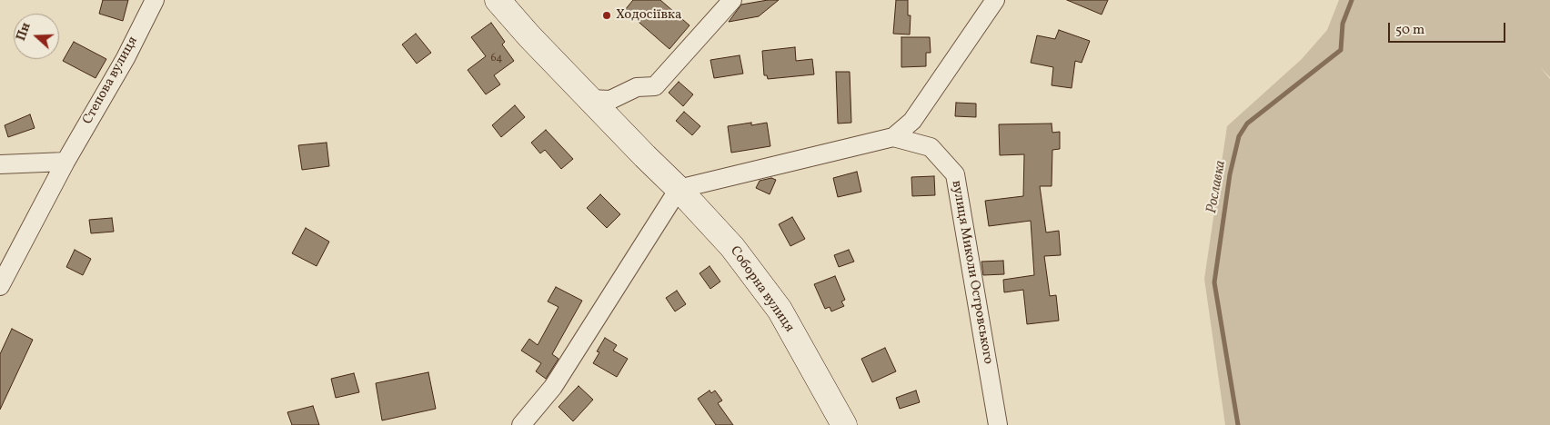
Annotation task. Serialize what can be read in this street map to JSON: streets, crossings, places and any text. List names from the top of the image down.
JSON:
{
  "streets": {
    "street": ["Степова вулиця", "вулиця Миколи Островського", "Соборна вулиця"]
  },
  "water": ["Рославка"],
  "places": ["Ходосіївка"],
  "house_numbers": ["64"],
  "scale_bar": "50 m",
  "north": "left"
}
